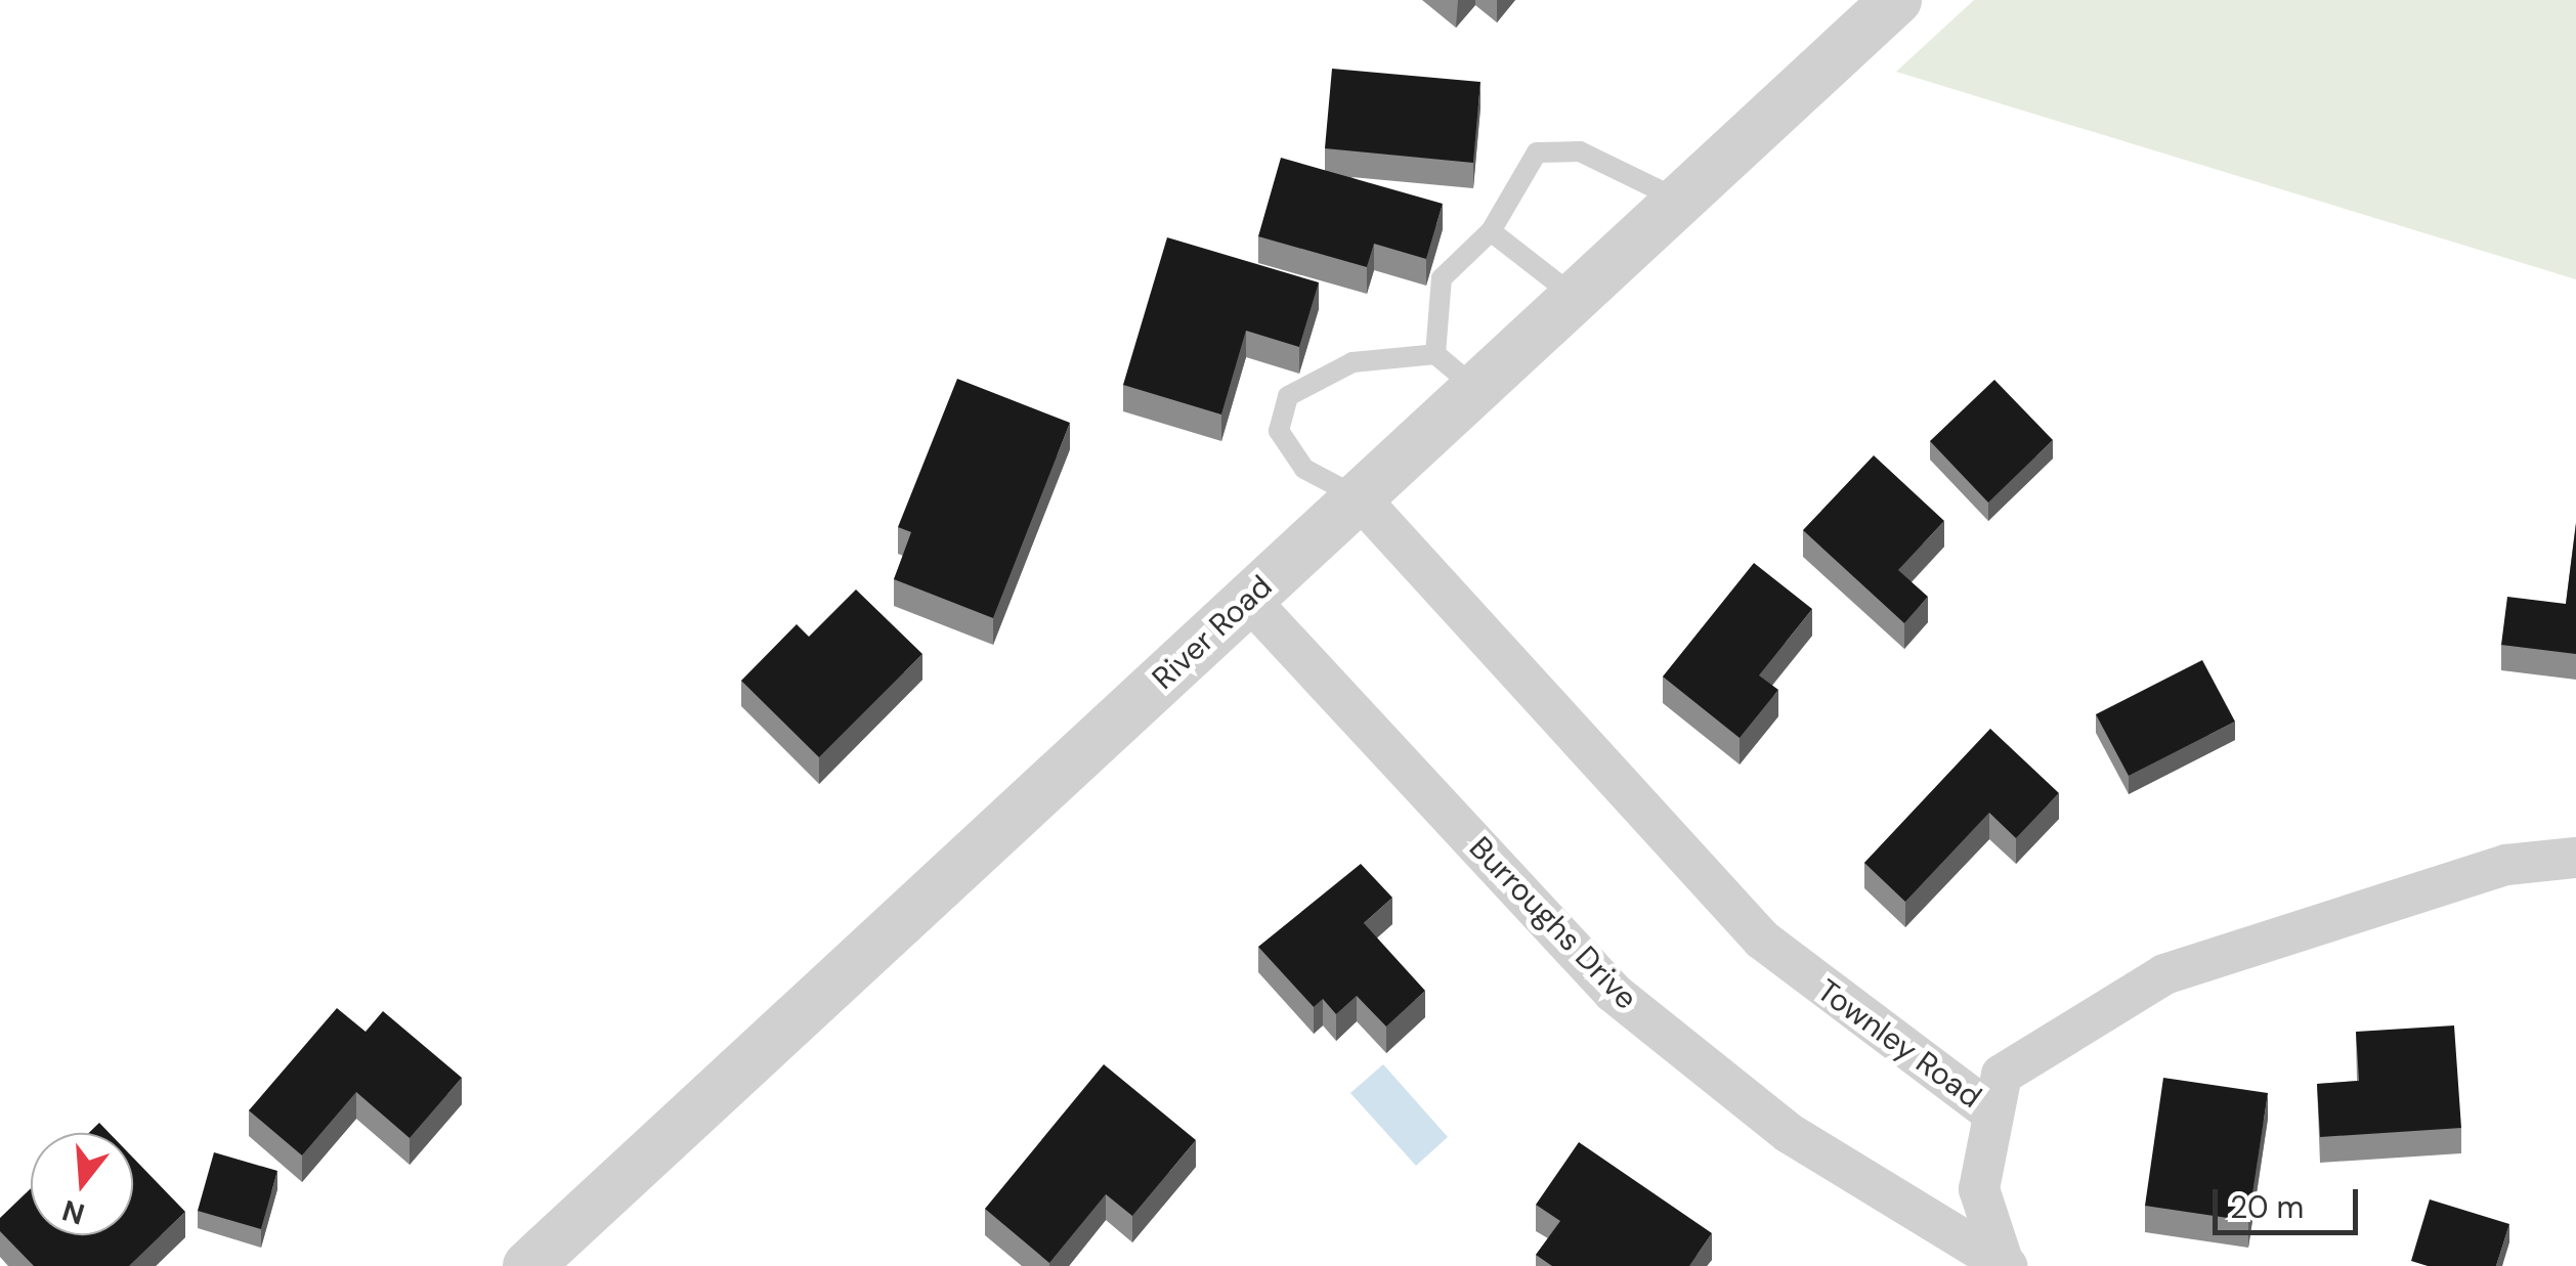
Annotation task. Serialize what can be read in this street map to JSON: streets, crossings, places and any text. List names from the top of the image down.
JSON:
{
  "streets": {
    "street": ["River Road", "Burroughs Drive", "Townley Road"]
  },
  "crossings": [
    ["River Road", "Burroughs Drive"],
    ["River Road", "Townley Road"],
    ["Burroughs Drive", "Townley Road"]
  ],
  "scale_bar": "20 m",
  "north": "bottom"
}
